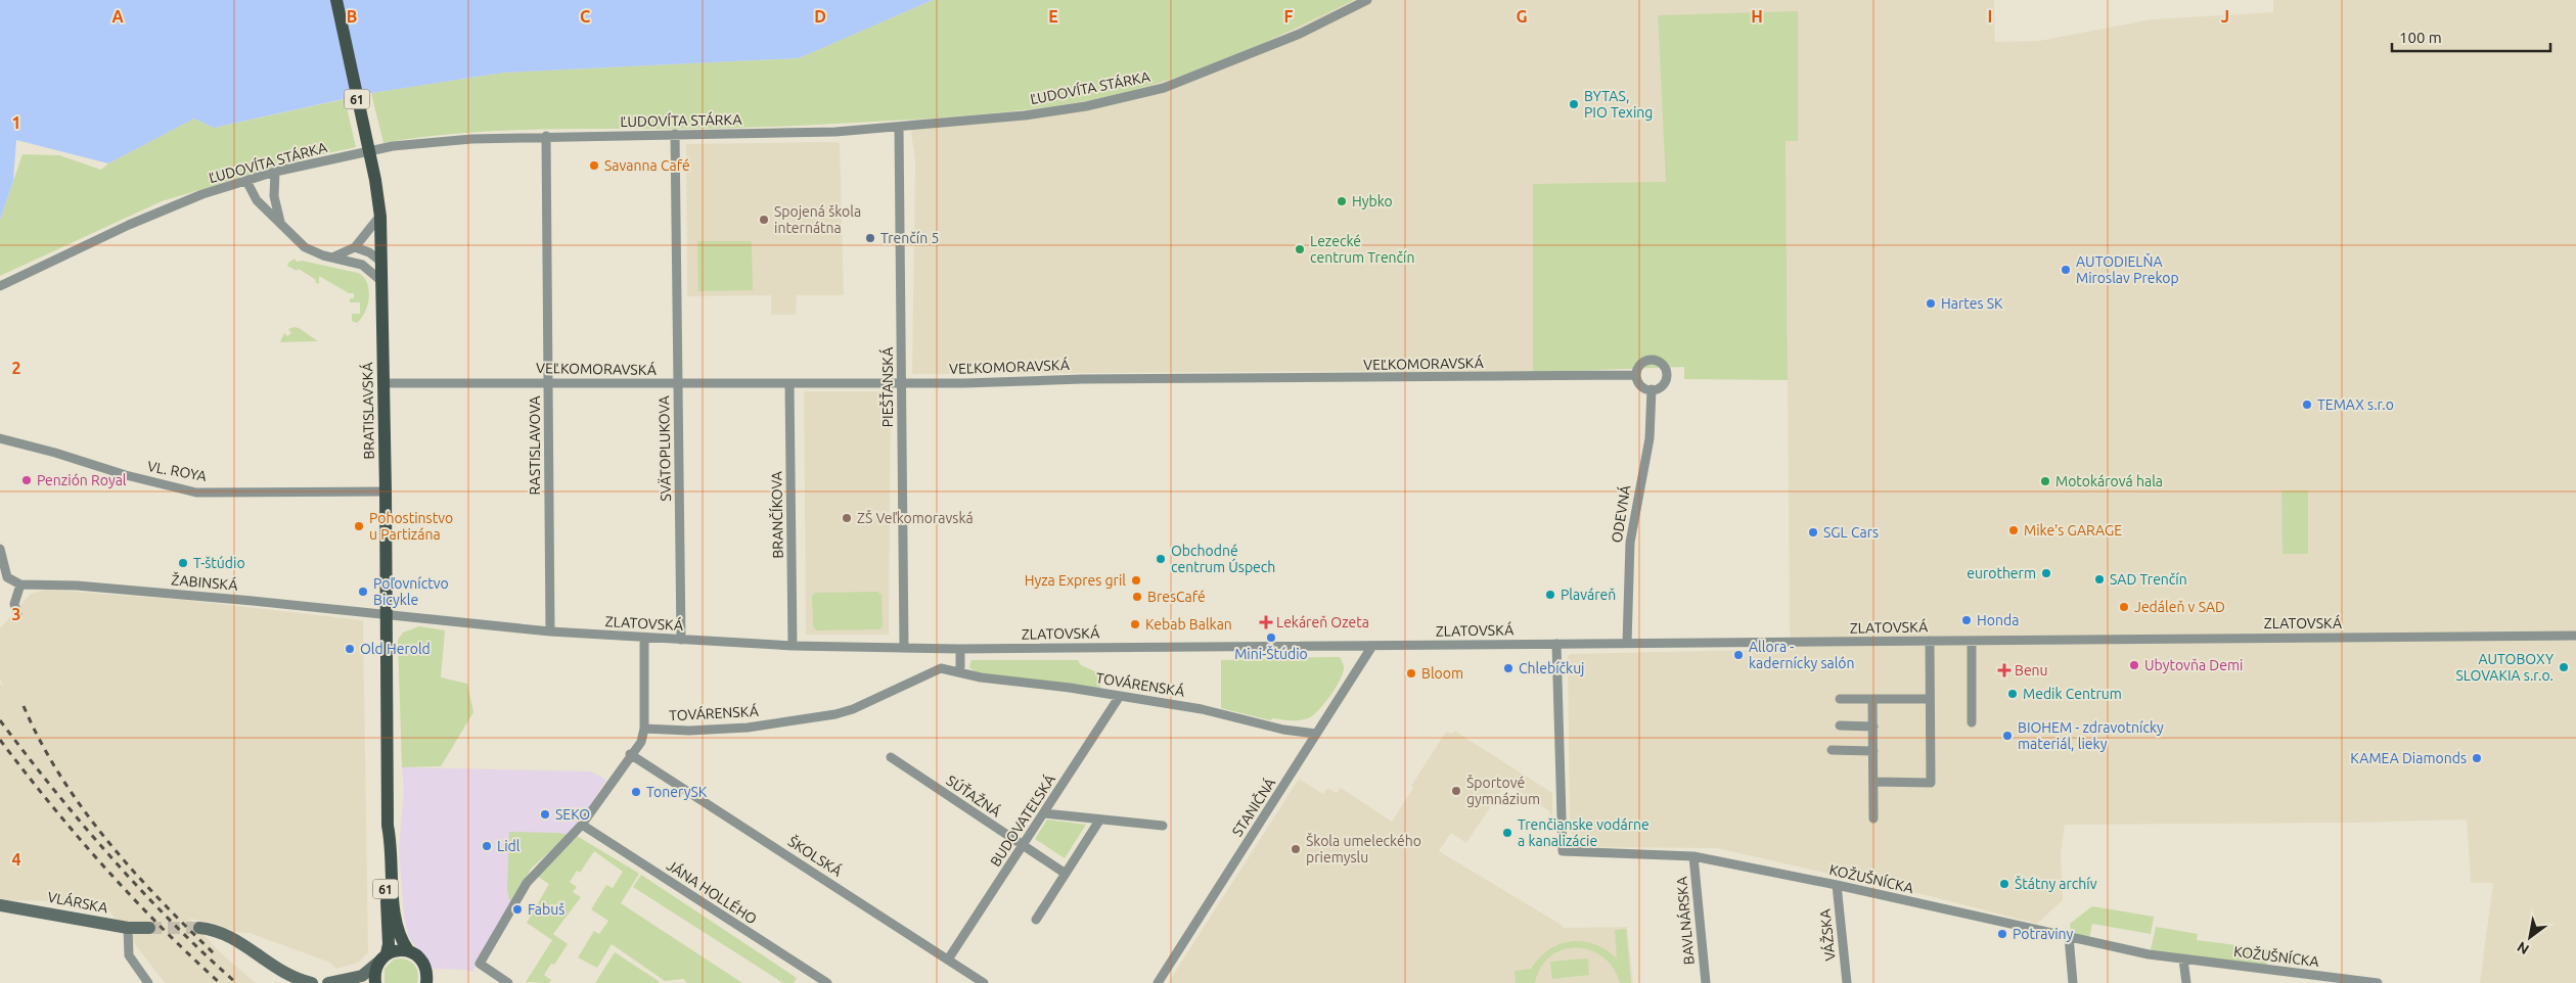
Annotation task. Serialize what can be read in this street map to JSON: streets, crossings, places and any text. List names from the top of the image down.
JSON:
{
  "streets": {
    "main road": ["61", "BRATISLAVSKÁ", "VLÁRSKA"],
    "street": [
      "ĽUDOVÍTA STÁRKA",
      "VEĽKOMORAVSKÁ",
      "PIEŠŤANSKÁ",
      "RASTISLAVOVA",
      "SVÄTOPLUKOVA",
      "VL. ROYA",
      "ODEVNÁ",
      "BRANČÍKOVA",
      "ŽABINSKÁ",
      "ZLATOVSKÁ",
      "TOVÁRENSKÁ",
      "SÚŤAŽNÁ",
      "STANIČNÁ",
      "BUDOVATEĽSKÁ",
      "ŠKOLSKÁ",
      "KOŽUŠNÍCKA",
      "JÁNA HOLLÉHO",
      "BAVLNÁRSKA",
      "VÁŽSKA"
    ]
  },
  "crossings": [
    ["ĽUDOVÍTA STÁRKA", "PIEŠŤANSKÁ"],
    ["ĽUDOVÍTA STÁRKA", "RASTISLAVOVA"],
    ["ĽUDOVÍTA STÁRKA", "SVÄTOPLUKOVA"],
    ["VEĽKOMORAVSKÁ", "PIEŠŤANSKÁ"],
    ["VEĽKOMORAVSKÁ", "BRATISLAVSKÁ"],
    ["VEĽKOMORAVSKÁ", "RASTISLAVOVA"],
    ["VEĽKOMORAVSKÁ", "SVÄTOPLUKOVA"],
    ["VEĽKOMORAVSKÁ", "ODEVNÁ"],
    ["VEĽKOMORAVSKÁ", "BRANČÍKOVA"],
    ["PIEŠŤANSKÁ", "ZLATOVSKÁ"],
    ["BRATISLAVSKÁ", "VL. ROYA"],
    ["BRATISLAVSKÁ", "ŽABINSKÁ"],
    ["BRATISLAVSKÁ", "ZLATOVSKÁ"],
    ["RASTISLAVOVA", "ZLATOVSKÁ"],
    ["SVÄTOPLUKOVA", "ZLATOVSKÁ"],
    ["ODEVNÁ", "ZLATOVSKÁ"],
    ["BRANČÍKOVA", "ZLATOVSKÁ"],
    ["ŽABINSKÁ", "ZLATOVSKÁ"],
    ["ZLATOVSKÁ", "STANIČNÁ"],
    ["ZLATOVSKÁ", "KOŽUŠNÍCKA"],
    ["TOVÁRENSKÁ", "STANIČNÁ"],
    ["TOVÁRENSKÁ", "BUDOVATEĽSKÁ"],
    ["SÚŤAŽNÁ", "BUDOVATEĽSKÁ"],
    ["BUDOVATEĽSKÁ", "ŠKOLSKÁ"],
    ["KOŽUŠNÍCKA", "BAVLNÁRSKA"],
    ["KOŽUŠNÍCKA", "VÁŽSKA"]
  ],
  "places": {
    "other": [
      "BYTAS, PIO Texing",
      "Savanna Café",
      "Hybko",
      "Spojená škola internátna",
      "Trenčín 5",
      "Lezecké centrum Trenčín",
      "AUTODIELŇA Miroslav Prekop",
      "Hartes SK",
      "TEMAX s.r.o",
      "Penzión Royal",
      "Motokárová hala",
      "ZŠ Veľkomoravská",
      "Pohostinstvo u Partizána",
      "Mike's GARAGE",
      "SGL Cars",
      "Obchodné centrum Úspech",
      "T-štúdio",
      "eurotherm",
      "SAD Trenčín",
      "Hyza Expres gril",
      "Poľovníctvo Bicykle",
      "Plaváreň",
      "BresCafé",
      "Jedáleň v SAD",
      "Honda",
      "Kebab Balkan",
      "Mini-Štúdio",
      "Old Herold",
      "Allora - kadernícky salón",
      "Ubytovňa Demi",
      "AUTOBOXY SLOVAKIA s.r.o.",
      "Chlebíčkuj",
      "Bloom",
      "Medik Centrum",
      "BIOHEM - zdravotnícky materiál, lieky",
      "KAMEA Diamonds",
      "Športové gymnázium",
      "TonerySK",
      "SEKO",
      "Trenčianske vodárne a kanalizácie",
      "Lidl",
      "Škola umeleckého priemyslu",
      "Štátny archív",
      "Fabuš",
      "Potraviny"
    ],
    "health": ["Lekáreň Ozeta", "Benu"]
  },
  "scale_bar": "100 m",
  "north": "bottom left",
  "grid": {
    "columns": [
      "A",
      "B",
      "C",
      "D",
      "E",
      "F",
      "G",
      "H",
      "I",
      "J"
    ],
    "rows": [
      "1",
      "2",
      "3",
      "4"
    ]
  }
}
